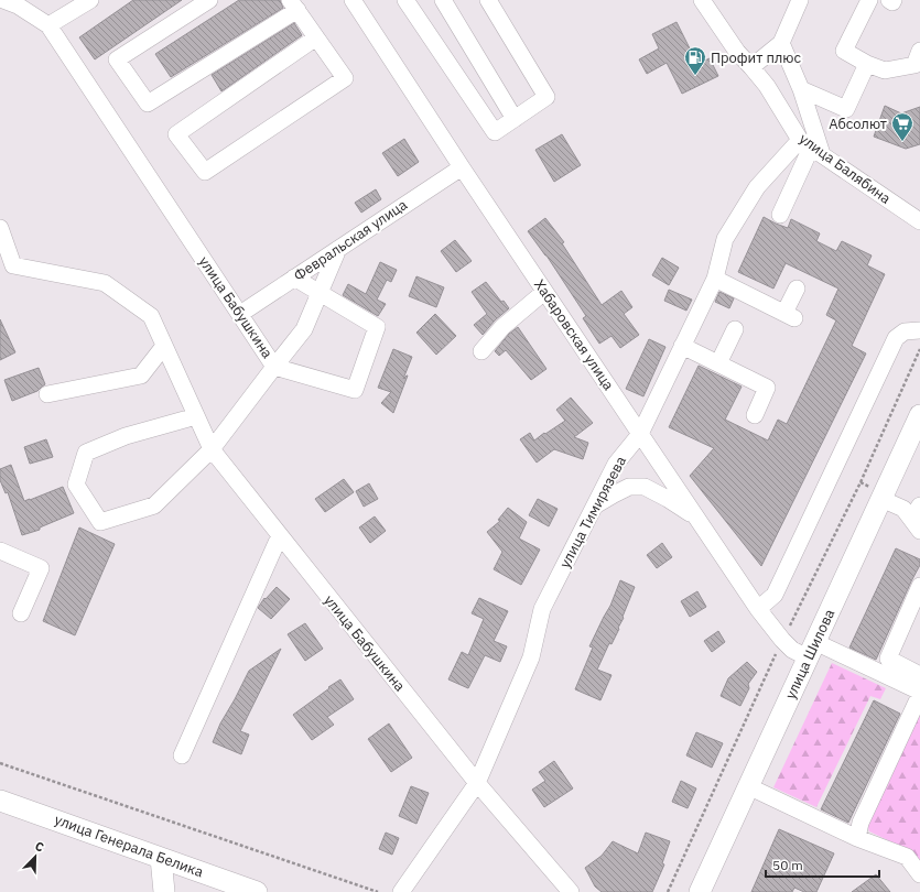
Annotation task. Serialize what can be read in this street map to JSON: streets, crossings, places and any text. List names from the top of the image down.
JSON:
{
  "streets": {
    "main road": ["улица Шилова", "улица Генерала Белика"],
    "street": [
      "улица Балябина",
      "Февральская улица",
      "улица Бабушкина",
      "Хабаровская улица",
      "улица Тимирязева"
    ]
  },
  "crossings": [
    ["улица Балябина", "улица Тимирязева"],
    ["Февральская улица", "улица Бабушкина"],
    ["Февральская улица", "Хабаровская улица"],
    ["улица Бабушкина", "улица Тимирязева"],
    ["Хабаровская улица", "улица Тимирязева"],
    ["Хабаровская улица", "улица Шилова"]
  ],
  "places": {
    "fuel station": ["Профит плюс"],
    "supermarket": ["Абсолют"]
  },
  "scale_bar": "50 m",
  "north": "top right"
}
